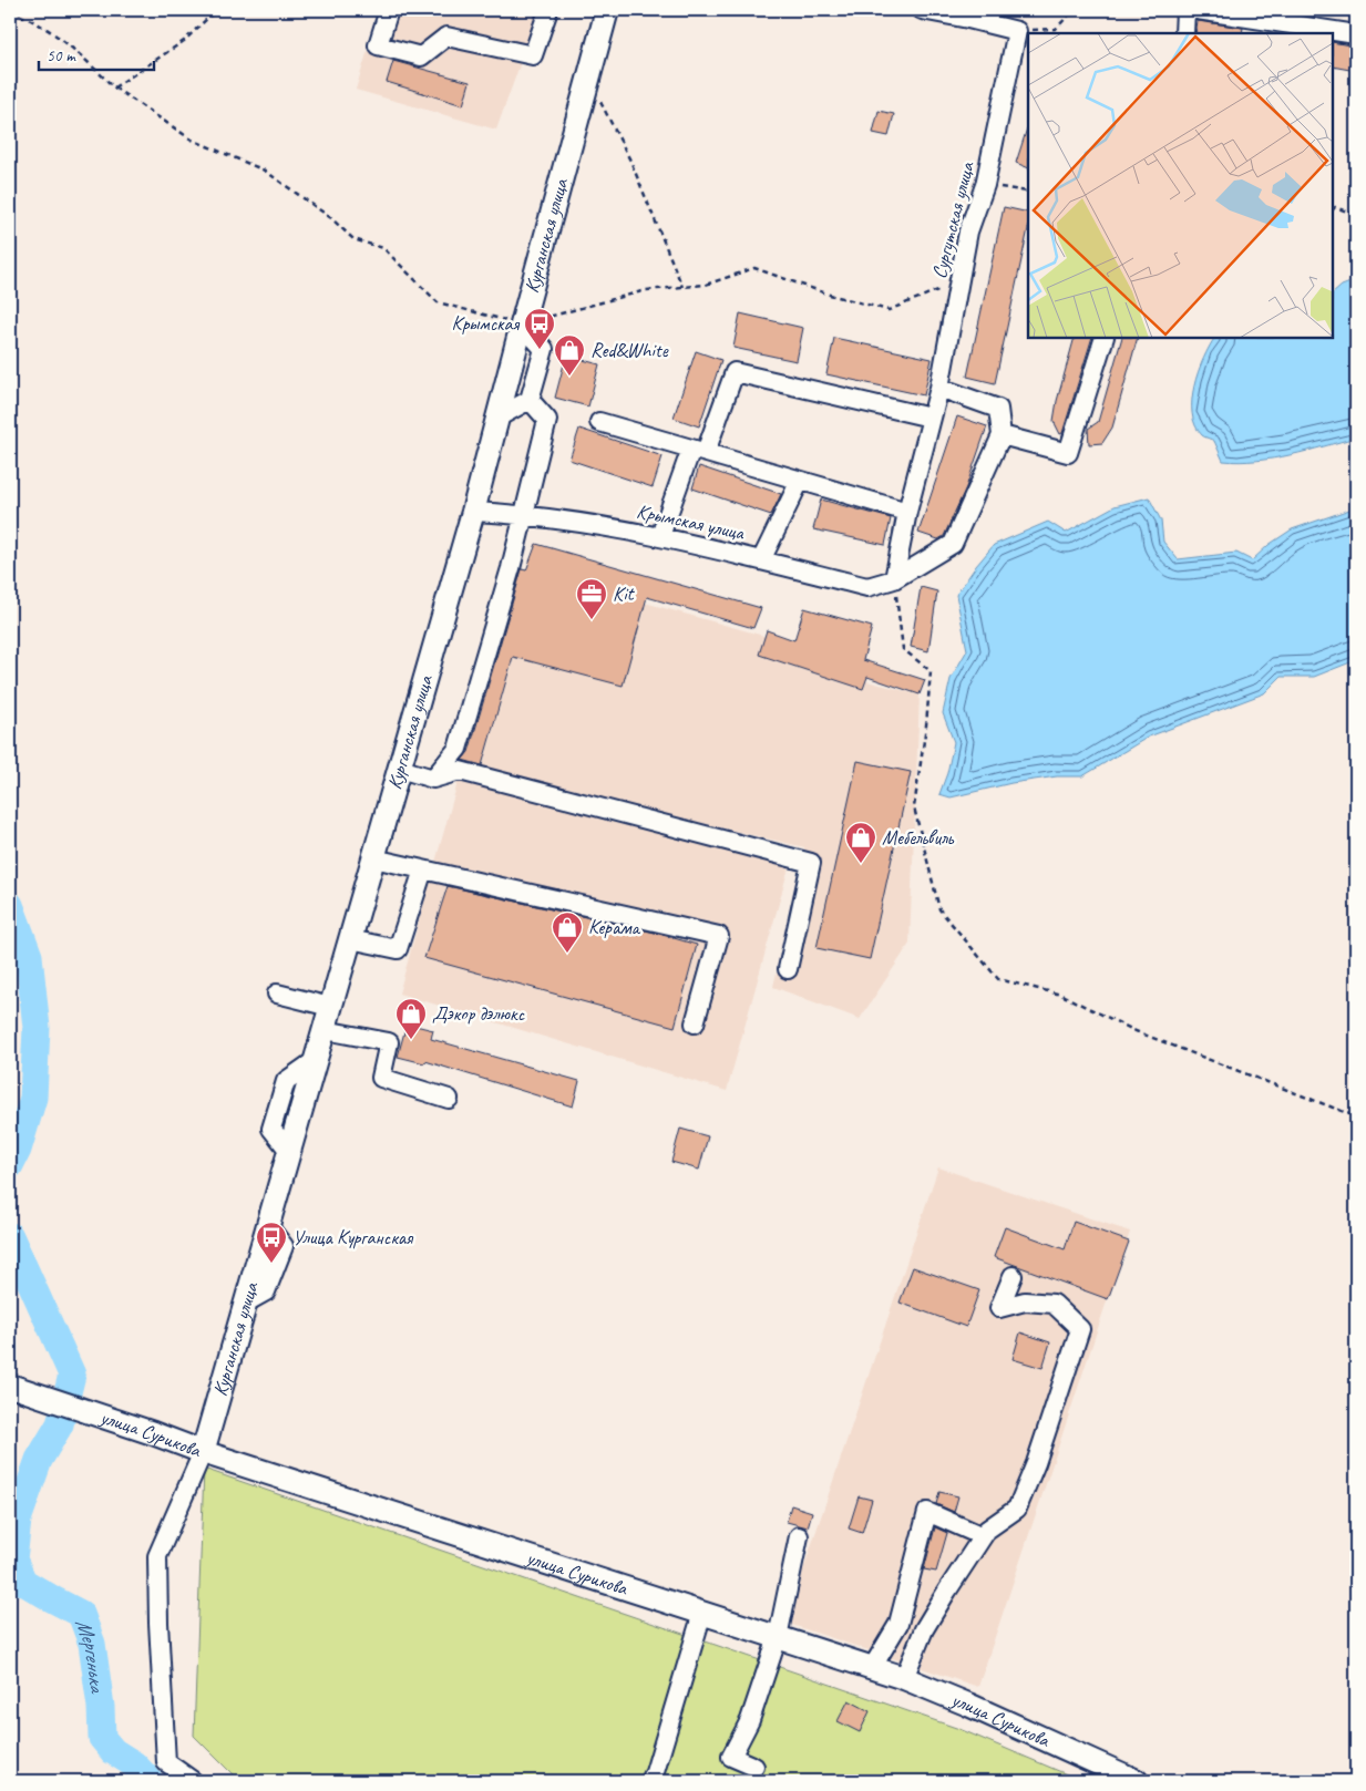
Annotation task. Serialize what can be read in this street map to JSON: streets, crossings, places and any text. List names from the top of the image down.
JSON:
{
  "streets": {
    "main road": ["Курганская улица", "улица Сурикова"],
    "street": ["Сургутская улица", "Крымская улица"]
  },
  "crossings": [
    ["Сургутская улица", "Крымская улица"],
    ["Курганская улица", "Крымская улица"],
    ["Курганская улица", "улица Сурикова"]
  ],
  "water": ["Мергенька"],
  "places": {
    "bus stop": ["Крымская", "Улица Курганская"],
    "shop": [
      "Red&White",
      "Мебельвиль",
      "Керама",
      "Дэкор дэлюкс"
    ],
    "office": ["Kit"]
  },
  "scale_bar": "50 m"
}
